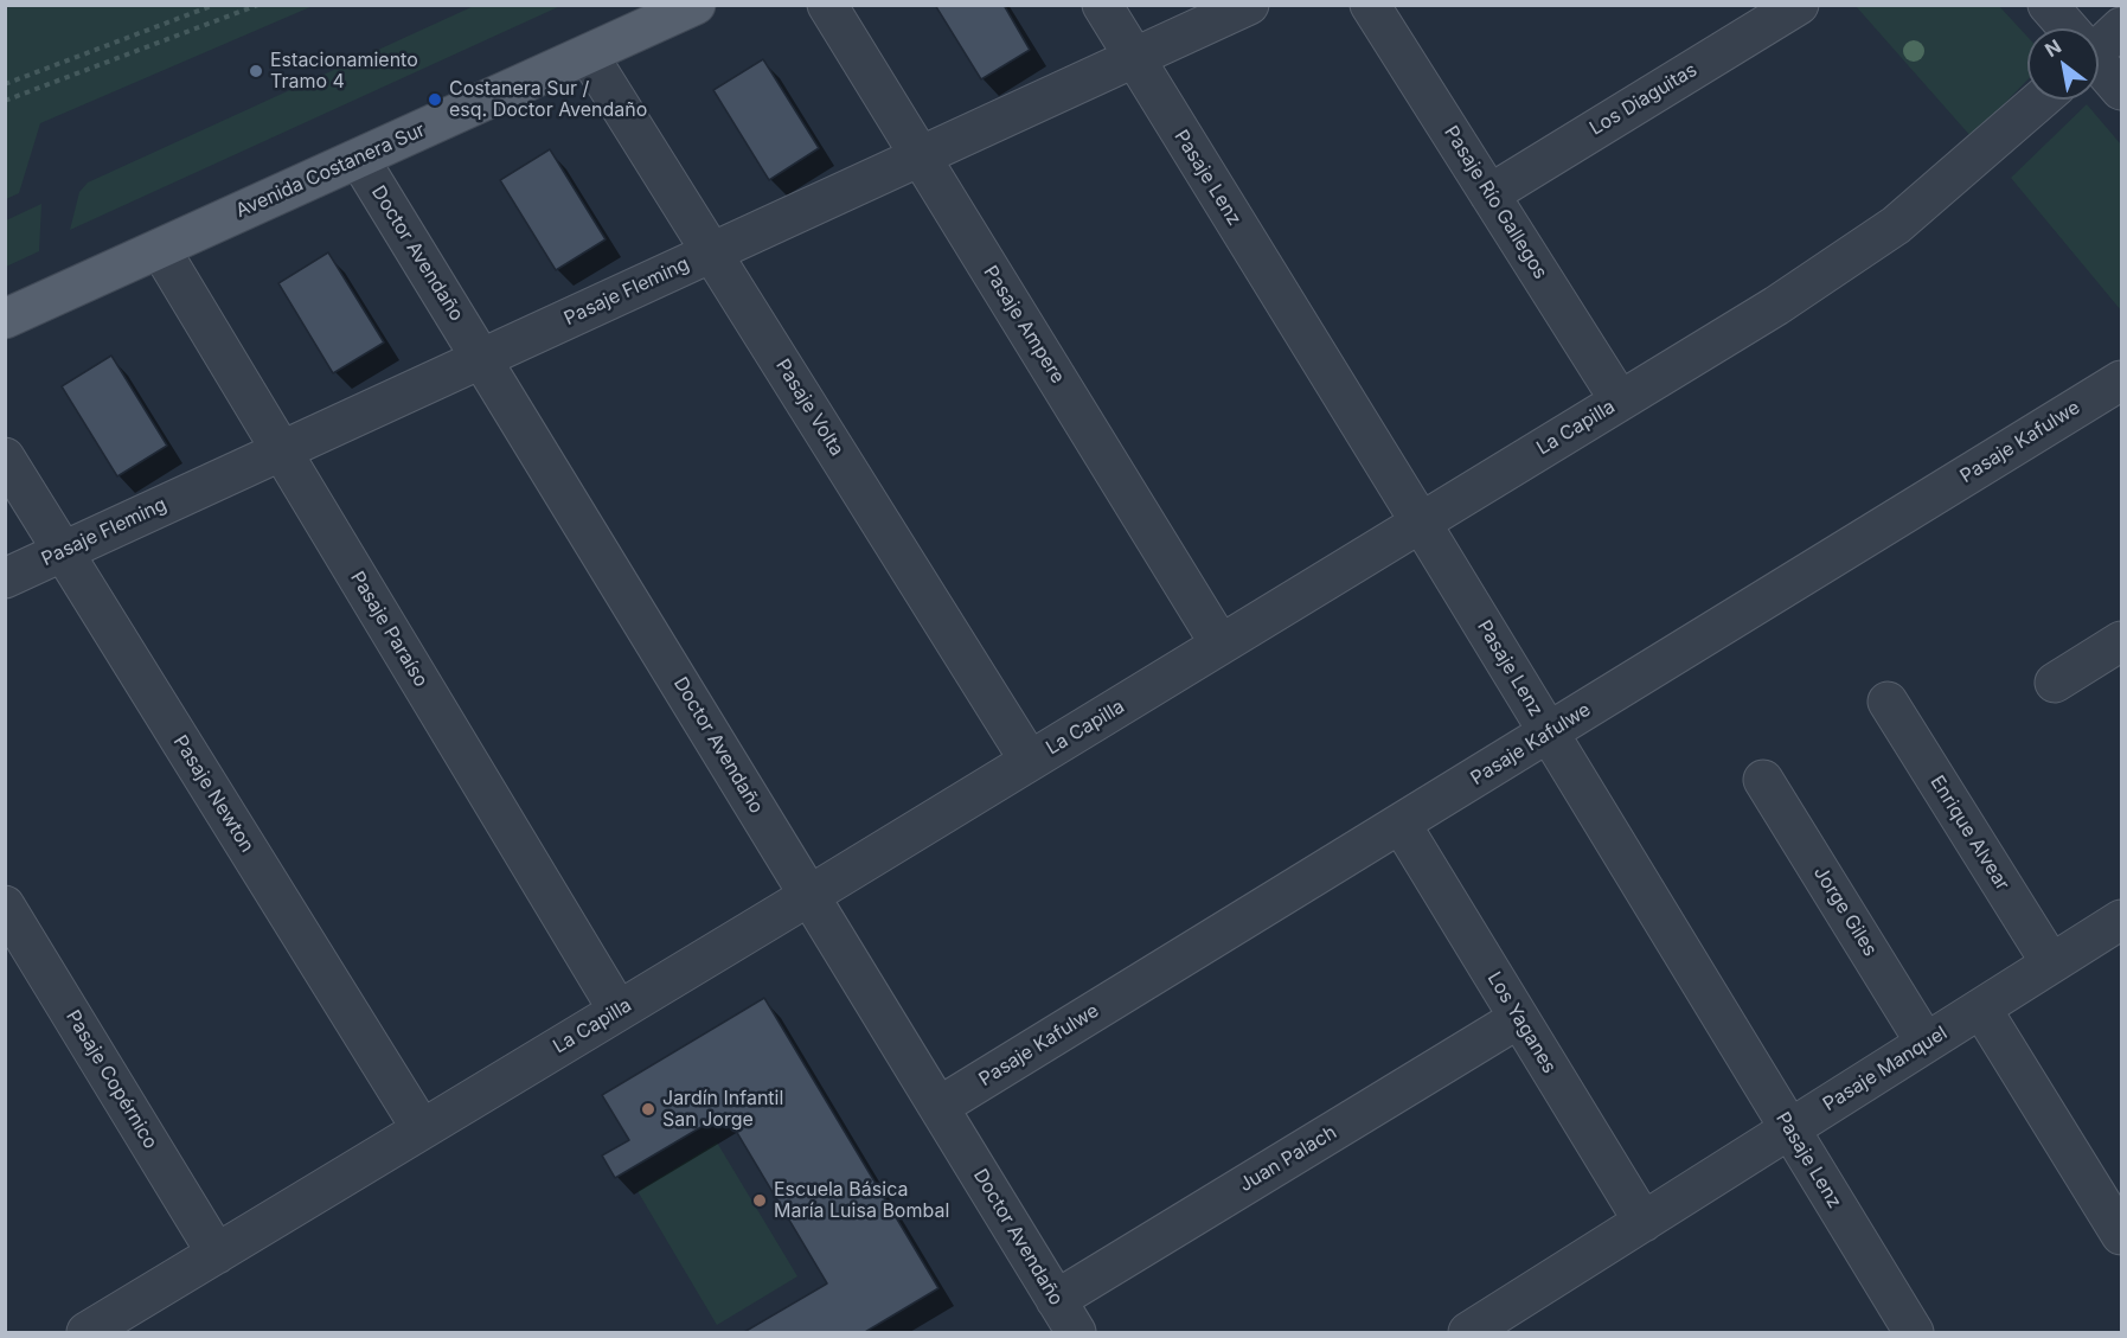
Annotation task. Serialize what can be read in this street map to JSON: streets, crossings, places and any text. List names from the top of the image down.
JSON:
{
  "streets": {
    "main road": ["Avenida Costanera Sur"],
    "street": [
      "Los Diaguitas",
      "Pasaje Lenz",
      "Pasaje Río Gallegos",
      "Doctor Avendaño",
      "Pasaje Fleming",
      "Pasaje Ampere",
      "Pasaje Volta",
      "La Capilla",
      "Pasaje Kafulwe",
      "Pasaje Paraíso",
      "Pasaje Newton",
      "Enrique Alvear",
      "Jorge Giles",
      "Los Yaganes",
      "Pasaje Manquel",
      "Pasaje Copérnico",
      "Juan Palach"
    ]
  },
  "crossings": [
    ["Los Diaguitas", "Pasaje Río Gallegos"],
    ["Avenida Costanera Sur", "Doctor Avendaño"],
    ["Avenida Costanera Sur", "Pasaje Volta"],
    ["Avenida Costanera Sur", "Pasaje Paraíso"],
    ["Pasaje Lenz", "Pasaje Fleming"],
    ["Pasaje Lenz", "La Capilla"],
    ["Pasaje Lenz", "Pasaje Kafulwe"],
    ["Pasaje Lenz", "Pasaje Manquel"],
    ["Pasaje Río Gallegos", "La Capilla"],
    ["Doctor Avendaño", "Pasaje Fleming"],
    ["Doctor Avendaño", "La Capilla"],
    ["Doctor Avendaño", "Pasaje Kafulwe"],
    ["Doctor Avendaño", "Juan Palach"],
    ["Pasaje Fleming", "Pasaje Ampere"],
    ["Pasaje Fleming", "Pasaje Volta"],
    ["Pasaje Fleming", "Pasaje Paraíso"],
    ["Pasaje Fleming", "Pasaje Newton"],
    ["Pasaje Ampere", "La Capilla"],
    ["Pasaje Volta", "La Capilla"],
    ["La Capilla", "Pasaje Paraíso"],
    ["La Capilla", "Pasaje Newton"],
    ["La Capilla", "Pasaje Copérnico"],
    ["Pasaje Kafulwe", "Los Yaganes"],
    ["Enrique Alvear", "Pasaje Manquel"],
    ["Jorge Giles", "Pasaje Manquel"],
    ["Los Yaganes", "Pasaje Manquel"],
    ["Los Yaganes", "Juan Palach"]
  ],
  "places": [
    "Estacionamiento Tramo 4",
    "Costanera Sur / esq. Doctor Avendaño",
    "Jardín Infantil San Jorge",
    "Escuela Básica María Luisa Bombal"
  ],
  "north": "top left"
}
